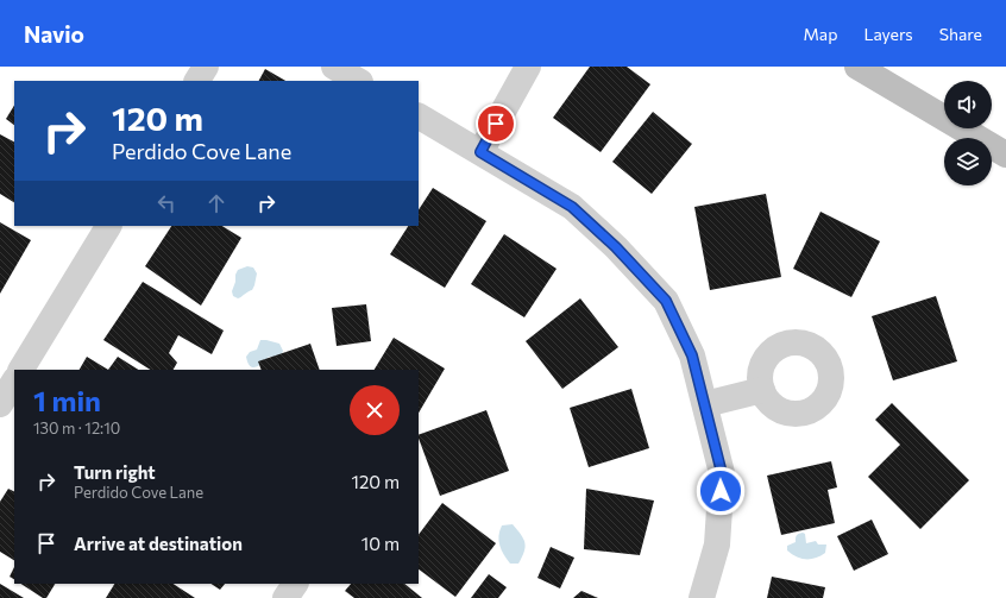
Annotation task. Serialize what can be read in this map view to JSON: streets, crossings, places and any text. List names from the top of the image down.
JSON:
{
  "page": {
    "header": "Navio",
    "nav": ["Map", "Layers", "Share"],
    "turn": ["120 m", "Perdido Cove Lane"],
    "heading": ["1 min", "130 m · 12:10"],
    "list": [
      {
        "name": "Turn right",
        "note": "Perdido Cove Lane",
        "value": "120 m"
      },
      {
        "name": "Arrive at destination",
        "value": "10 m"
      }
    ]
  }
}
